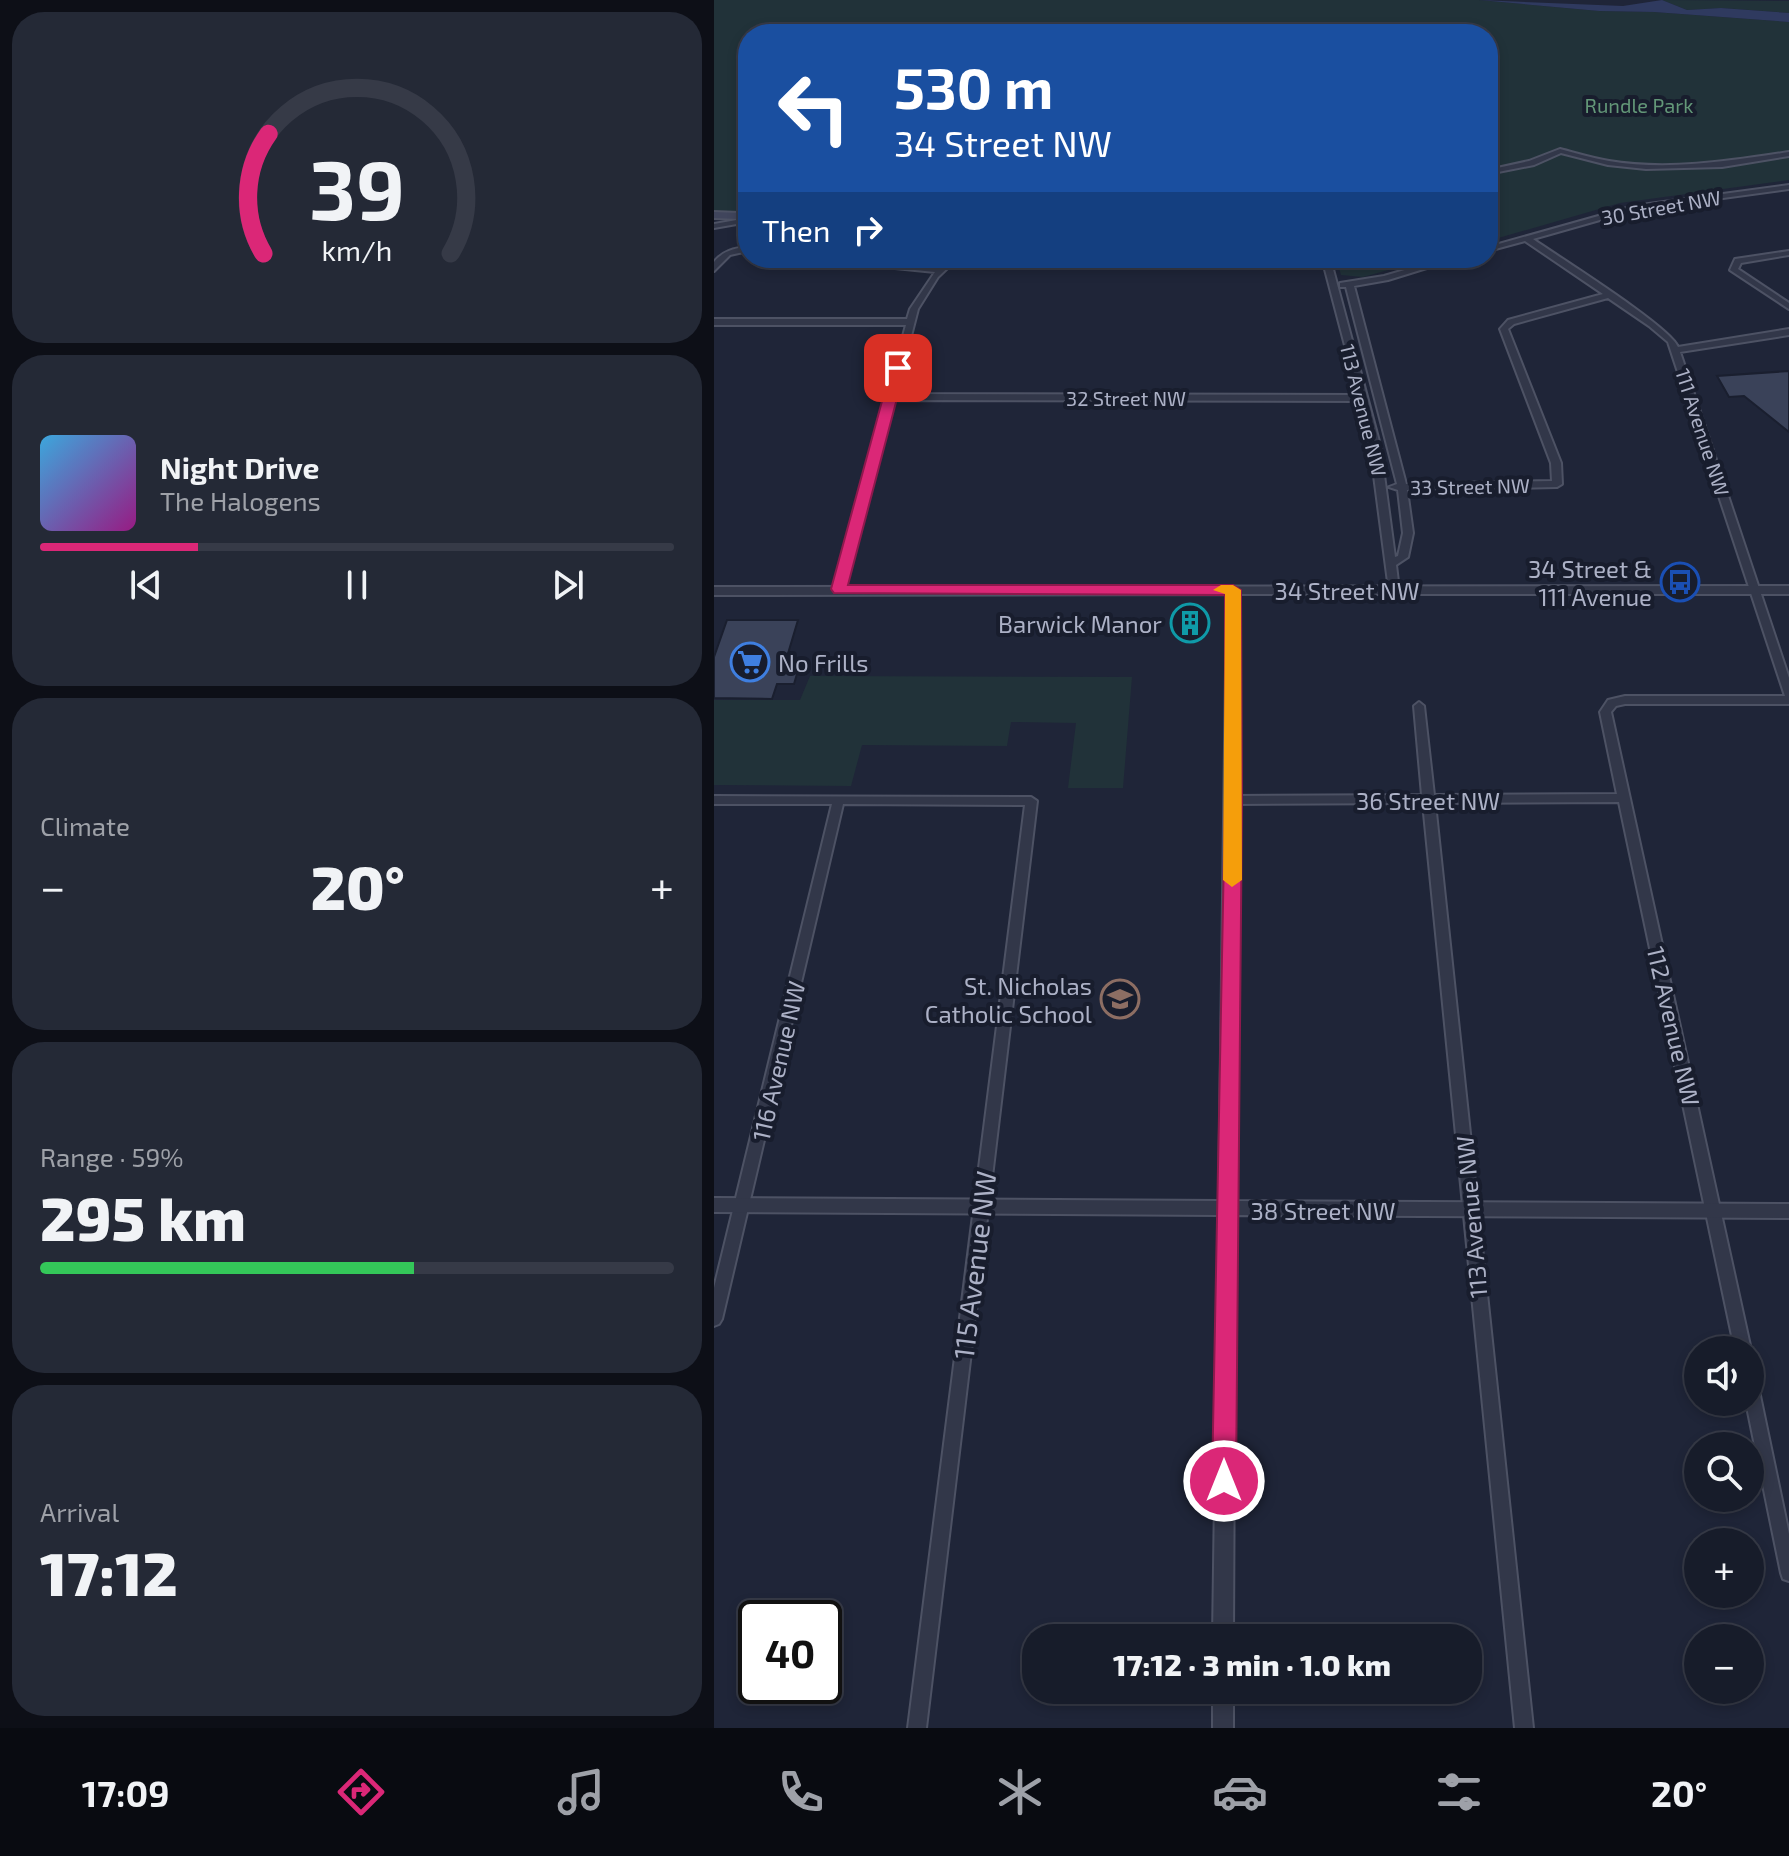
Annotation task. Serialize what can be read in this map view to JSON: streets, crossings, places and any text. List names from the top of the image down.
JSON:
{
  "streets": {
    "street": [
      "30 Street NW",
      "32 Street NW",
      "113 Avenue NW",
      "111 Avenue NW",
      "33 Street NW",
      "34 Street NW",
      "36 Street NW",
      "112 Avenue NW",
      "116 Avenue NW",
      "38 Street NW",
      "115 Avenue NW"
    ]
  },
  "crossings": [
    ["30 Street NW", "111 Avenue NW"],
    ["32 Street NW", "113 Avenue NW"],
    ["113 Avenue NW", "33 Street NW"],
    ["113 Avenue NW", "34 Street NW"],
    ["113 Avenue NW", "36 Street NW"],
    ["113 Avenue NW", "38 Street NW"],
    ["111 Avenue NW", "33 Street NW"],
    ["111 Avenue NW", "34 Street NW"],
    ["111 Avenue NW", "112 Avenue NW"],
    ["36 Street NW", "112 Avenue NW"],
    ["112 Avenue NW", "38 Street NW"],
    ["116 Avenue NW", "38 Street NW"],
    ["116 Avenue NW", "115 Avenue NW"],
    ["38 Street NW", "115 Avenue NW"]
  ],
  "parks": ["Rundle Park"],
  "places": {
    "bus stop": ["34 Street & 111 Avenue"],
    "building": ["Barwick Manor"],
    "supermarket": ["No Frills"],
    "school or university": ["St. Nicholas Catholic School"]
  },
  "page": {
    "turn": ["530 m", "34 Street NW"],
    "then": "Then",
    "song": ["Night Drive", "The Halogens"],
    "tile": [
      "Climate",
      ["Range · 59%", "295 km"],
      ["Arrival", "17:12"]
    ],
    "heat": ["−", "20°", "+"],
    "map_buttons": ["+", "−"],
    "limit": "40",
    "trip": "17:12 · 3 min · 1.0 km",
    "tabs": ["17:09", "20°"],
    "gauge": ["39", "km/h"]
  }
}
